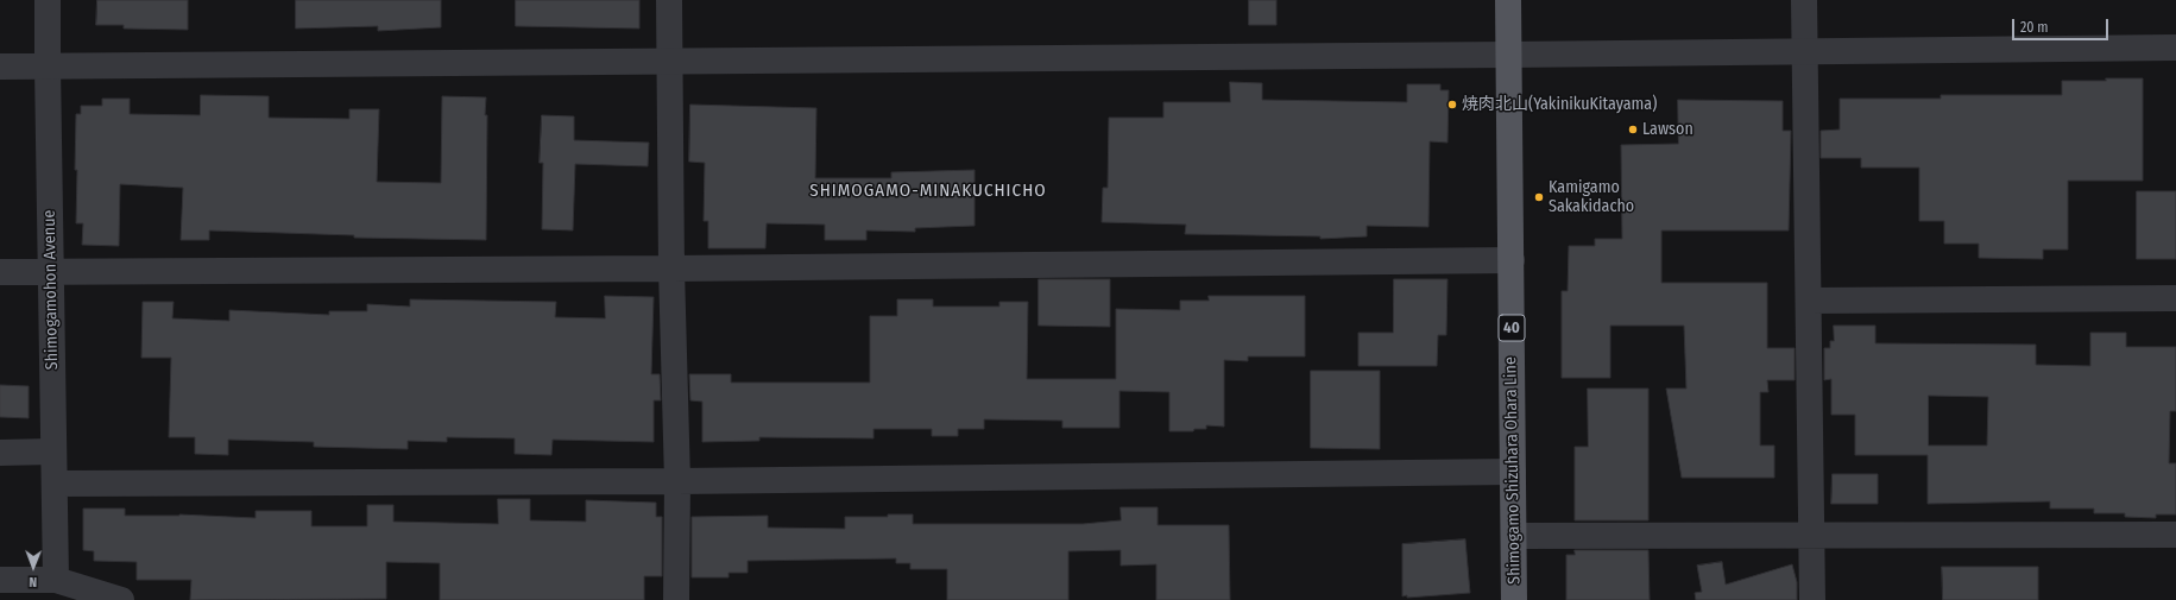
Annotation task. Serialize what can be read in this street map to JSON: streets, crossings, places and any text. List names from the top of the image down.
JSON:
{
  "streets": {
    "main road": ["40", "Shimogamo Shizuhara Ohara Line"],
    "street": ["Shimogamohon Avenue"]
  },
  "districts": ["SHIMOGAMO-MINAKUCHICHO"],
  "places": ["焼肉北山(YakinikuKitayama)", "Lawson", "Kamigamo Sakakidacho"],
  "scale_bar": "20 m",
  "north": "bottom"
}
